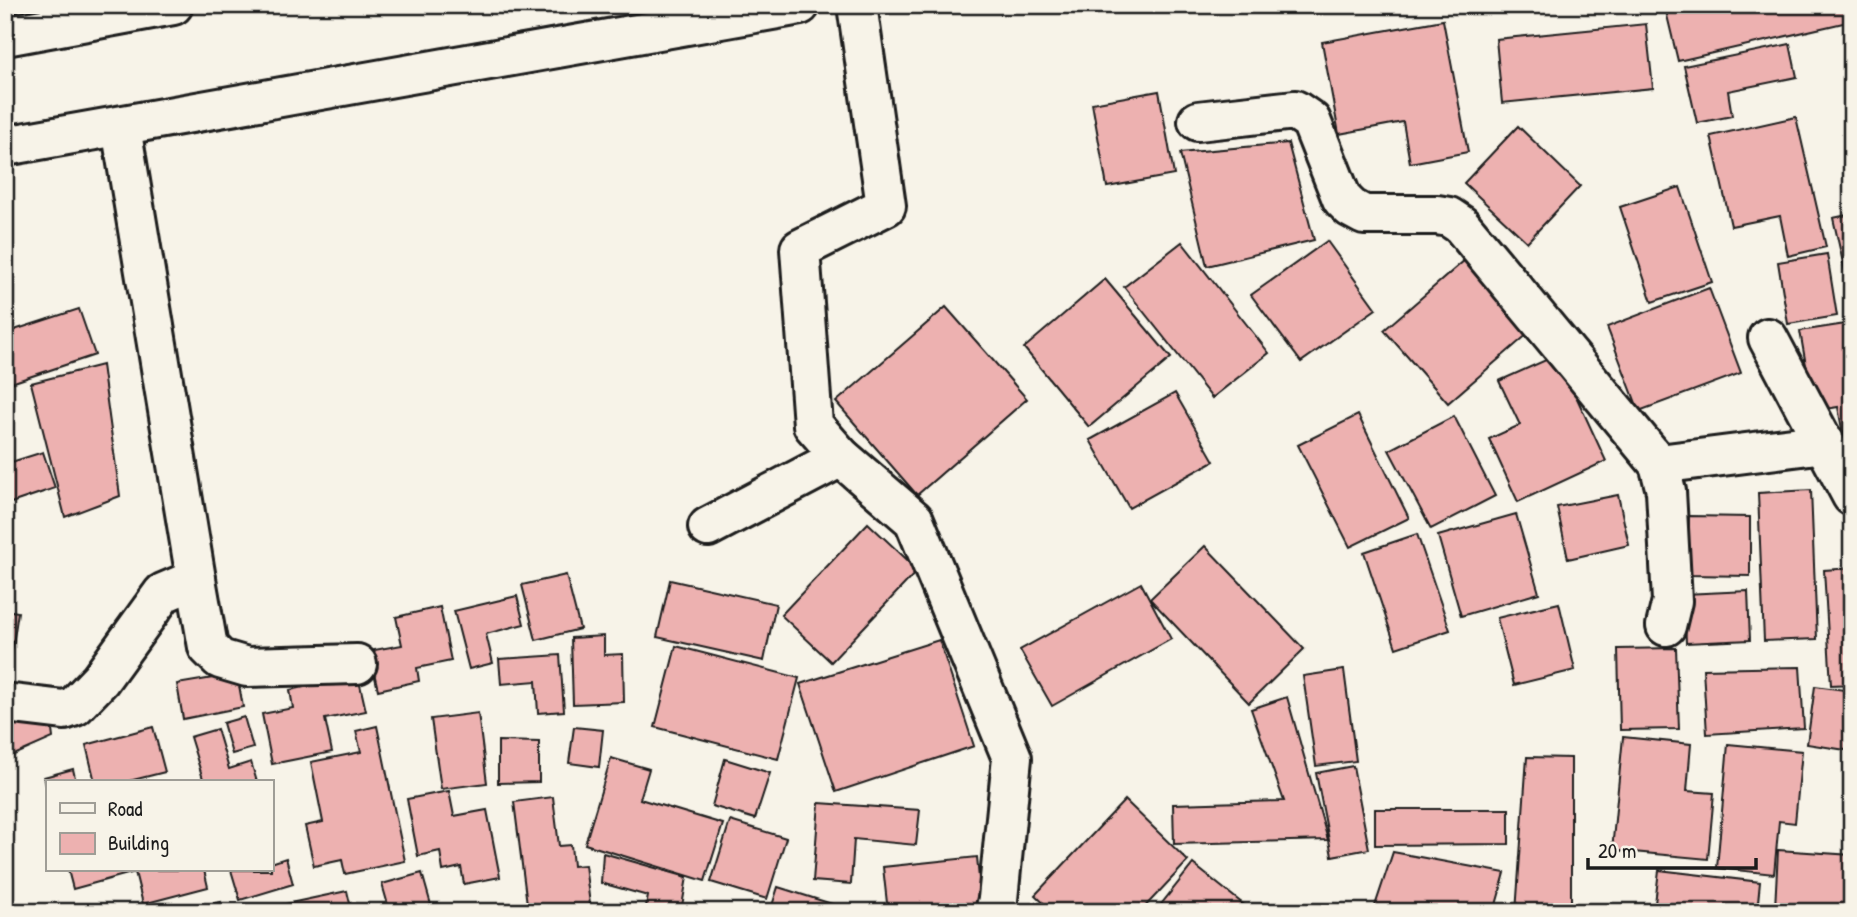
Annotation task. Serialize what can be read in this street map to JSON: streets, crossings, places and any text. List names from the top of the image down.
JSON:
{
  "legend": ["Road", "Building"],
  "scale_bar": "20 m"
}
